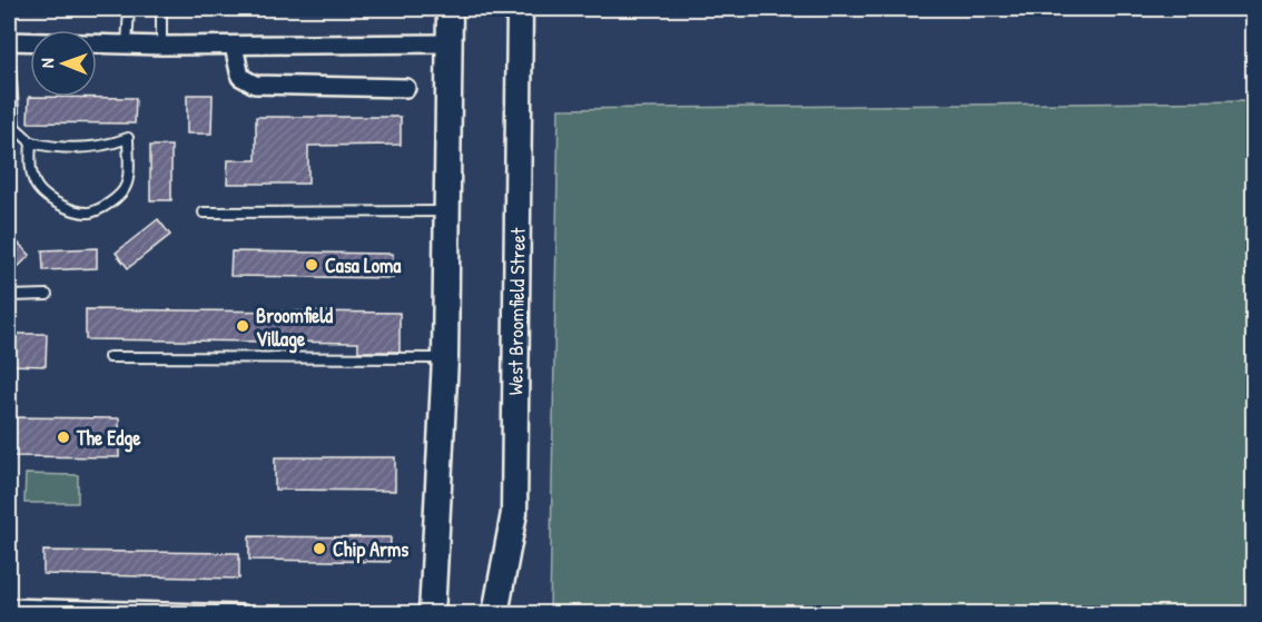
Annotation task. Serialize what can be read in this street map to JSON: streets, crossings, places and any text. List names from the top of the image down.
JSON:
{
  "streets": {
    "main road": ["West Broomfield Street"]
  },
  "places": [
    "Casa Loma",
    "Broomfield Village",
    "The Edge",
    "Chip Arms"
  ],
  "north": "left"
}
